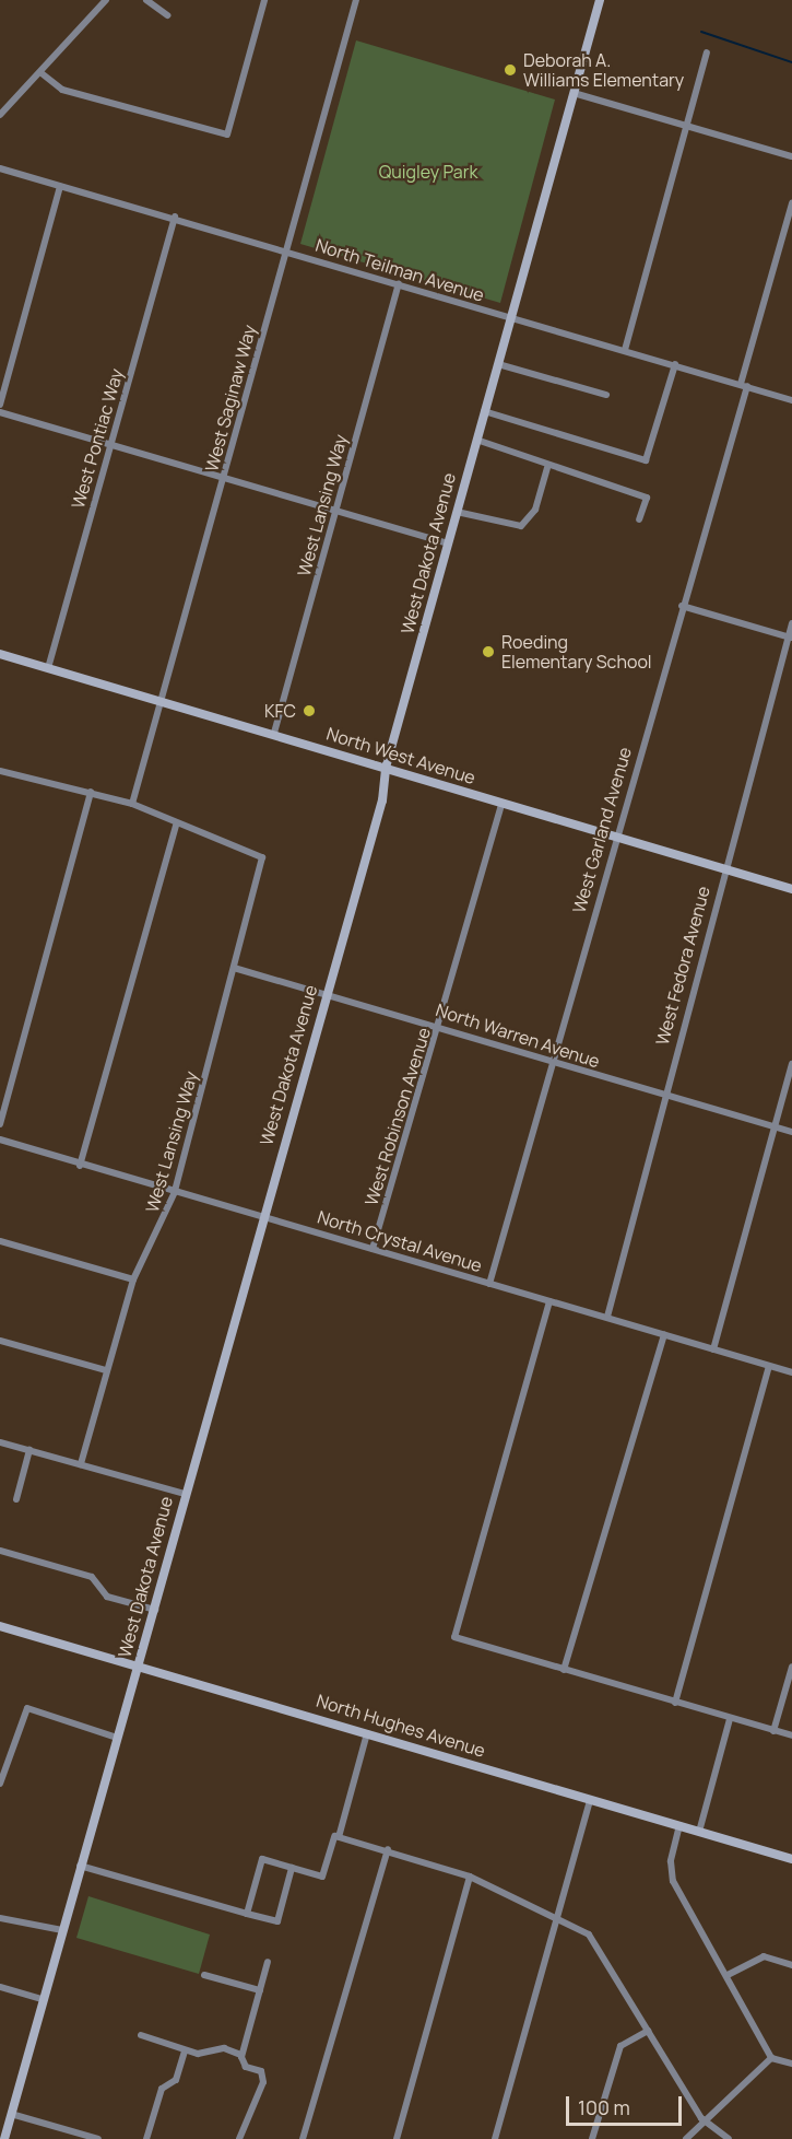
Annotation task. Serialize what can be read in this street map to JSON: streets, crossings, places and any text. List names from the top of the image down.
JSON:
{
  "streets": {
    "street": [
      "North Teilman Avenue",
      "West Saginaw Way",
      "West Pontiac Way",
      "West Lansing Way",
      "West Dakota Avenue",
      "North West Avenue",
      "West Garland Avenue",
      "West Fedora Avenue",
      "North Warren Avenue",
      "West Robinson Avenue",
      "North Crystal Avenue",
      "North Hughes Avenue"
    ]
  },
  "crossings": [
    ["North Teilman Avenue", "West Saginaw Way"],
    ["North Teilman Avenue", "West Pontiac Way"],
    ["North Teilman Avenue", "West Lansing Way"],
    ["North Teilman Avenue", "West Dakota Avenue"],
    ["North Teilman Avenue", "West Garland Avenue"],
    ["West Saginaw Way", "North West Avenue"],
    ["West Pontiac Way", "North West Avenue"],
    ["West Lansing Way", "North West Avenue"],
    ["West Lansing Way", "North Warren Avenue"],
    ["West Lansing Way", "North Crystal Avenue"],
    ["West Dakota Avenue", "North West Avenue"],
    ["West Dakota Avenue", "North Warren Avenue"],
    ["West Dakota Avenue", "North Crystal Avenue"],
    ["West Dakota Avenue", "North Hughes Avenue"],
    ["North West Avenue", "West Garland Avenue"],
    ["North West Avenue", "West Fedora Avenue"],
    ["North West Avenue", "West Robinson Avenue"],
    ["West Garland Avenue", "North Warren Avenue"],
    ["West Garland Avenue", "North Crystal Avenue"],
    ["West Fedora Avenue", "North Warren Avenue"],
    ["West Fedora Avenue", "North Crystal Avenue"],
    ["North Warren Avenue", "West Robinson Avenue"],
    ["West Robinson Avenue", "North Crystal Avenue"]
  ],
  "parks": ["Quigley Park"],
  "places": ["Deborah A. Williams Elementary", "Roeding Elementary School", "KFC"],
  "scale_bar": "100 m"
}
